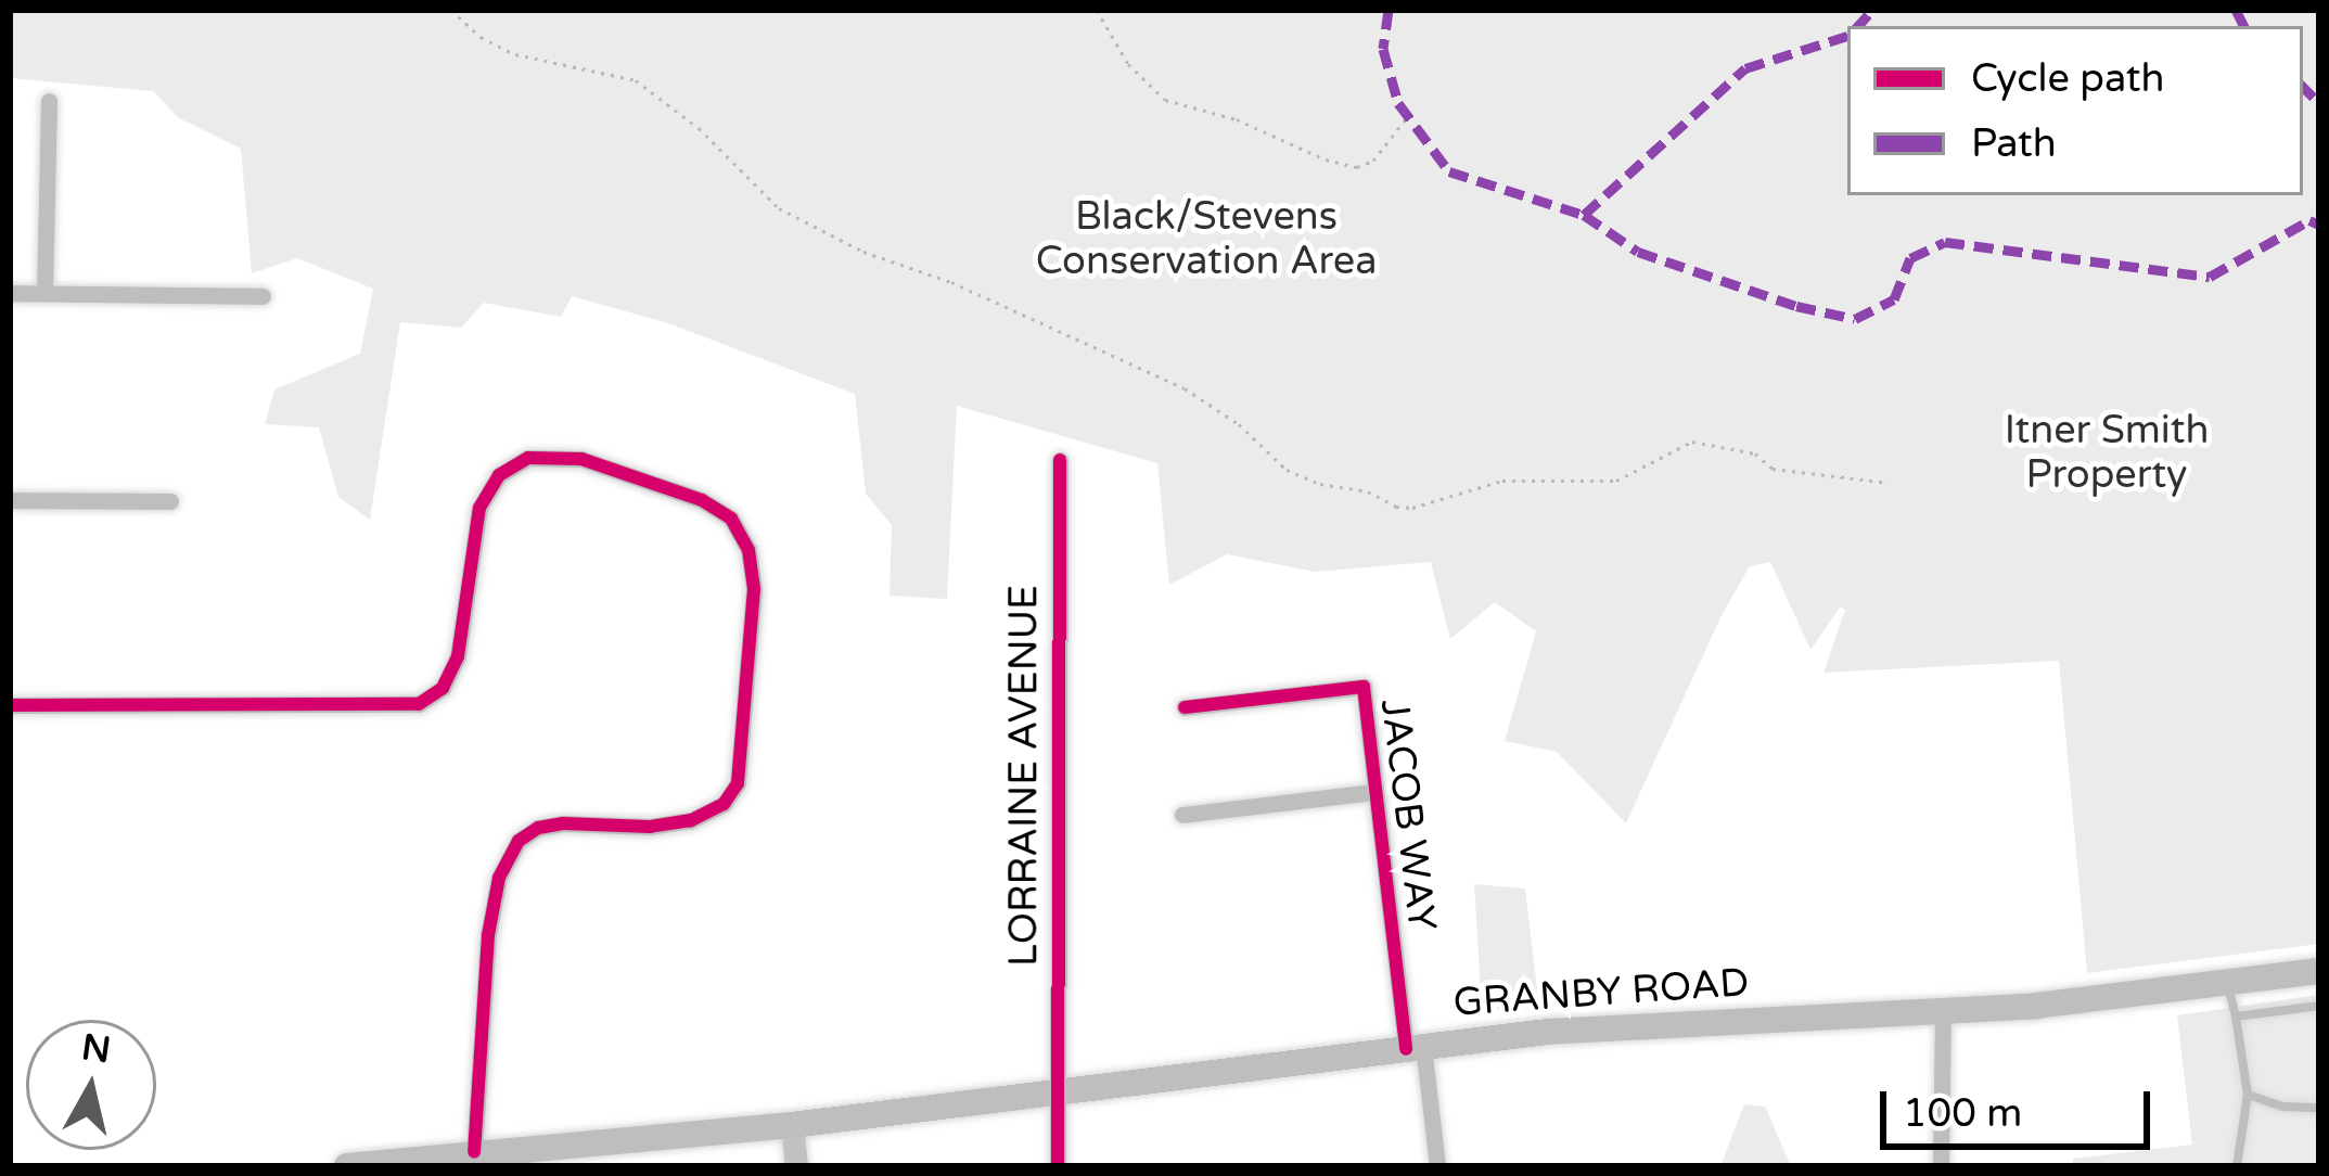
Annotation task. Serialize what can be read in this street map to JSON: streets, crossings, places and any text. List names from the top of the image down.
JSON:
{
  "streets": {
    "main road": ["GRANBY ROAD"],
    "street": ["LORRAINE AVENUE", "JACOB WAY"]
  },
  "crossings": [
    ["LORRAINE AVENUE", "GRANBY ROAD"],
    ["JACOB WAY", "GRANBY ROAD"]
  ],
  "parks": ["Black/Stevens Conservation Area", "Itner Smith Property"],
  "legend": ["Cycle path", "Path"],
  "scale_bar": "100 m",
  "north": "top"
}
